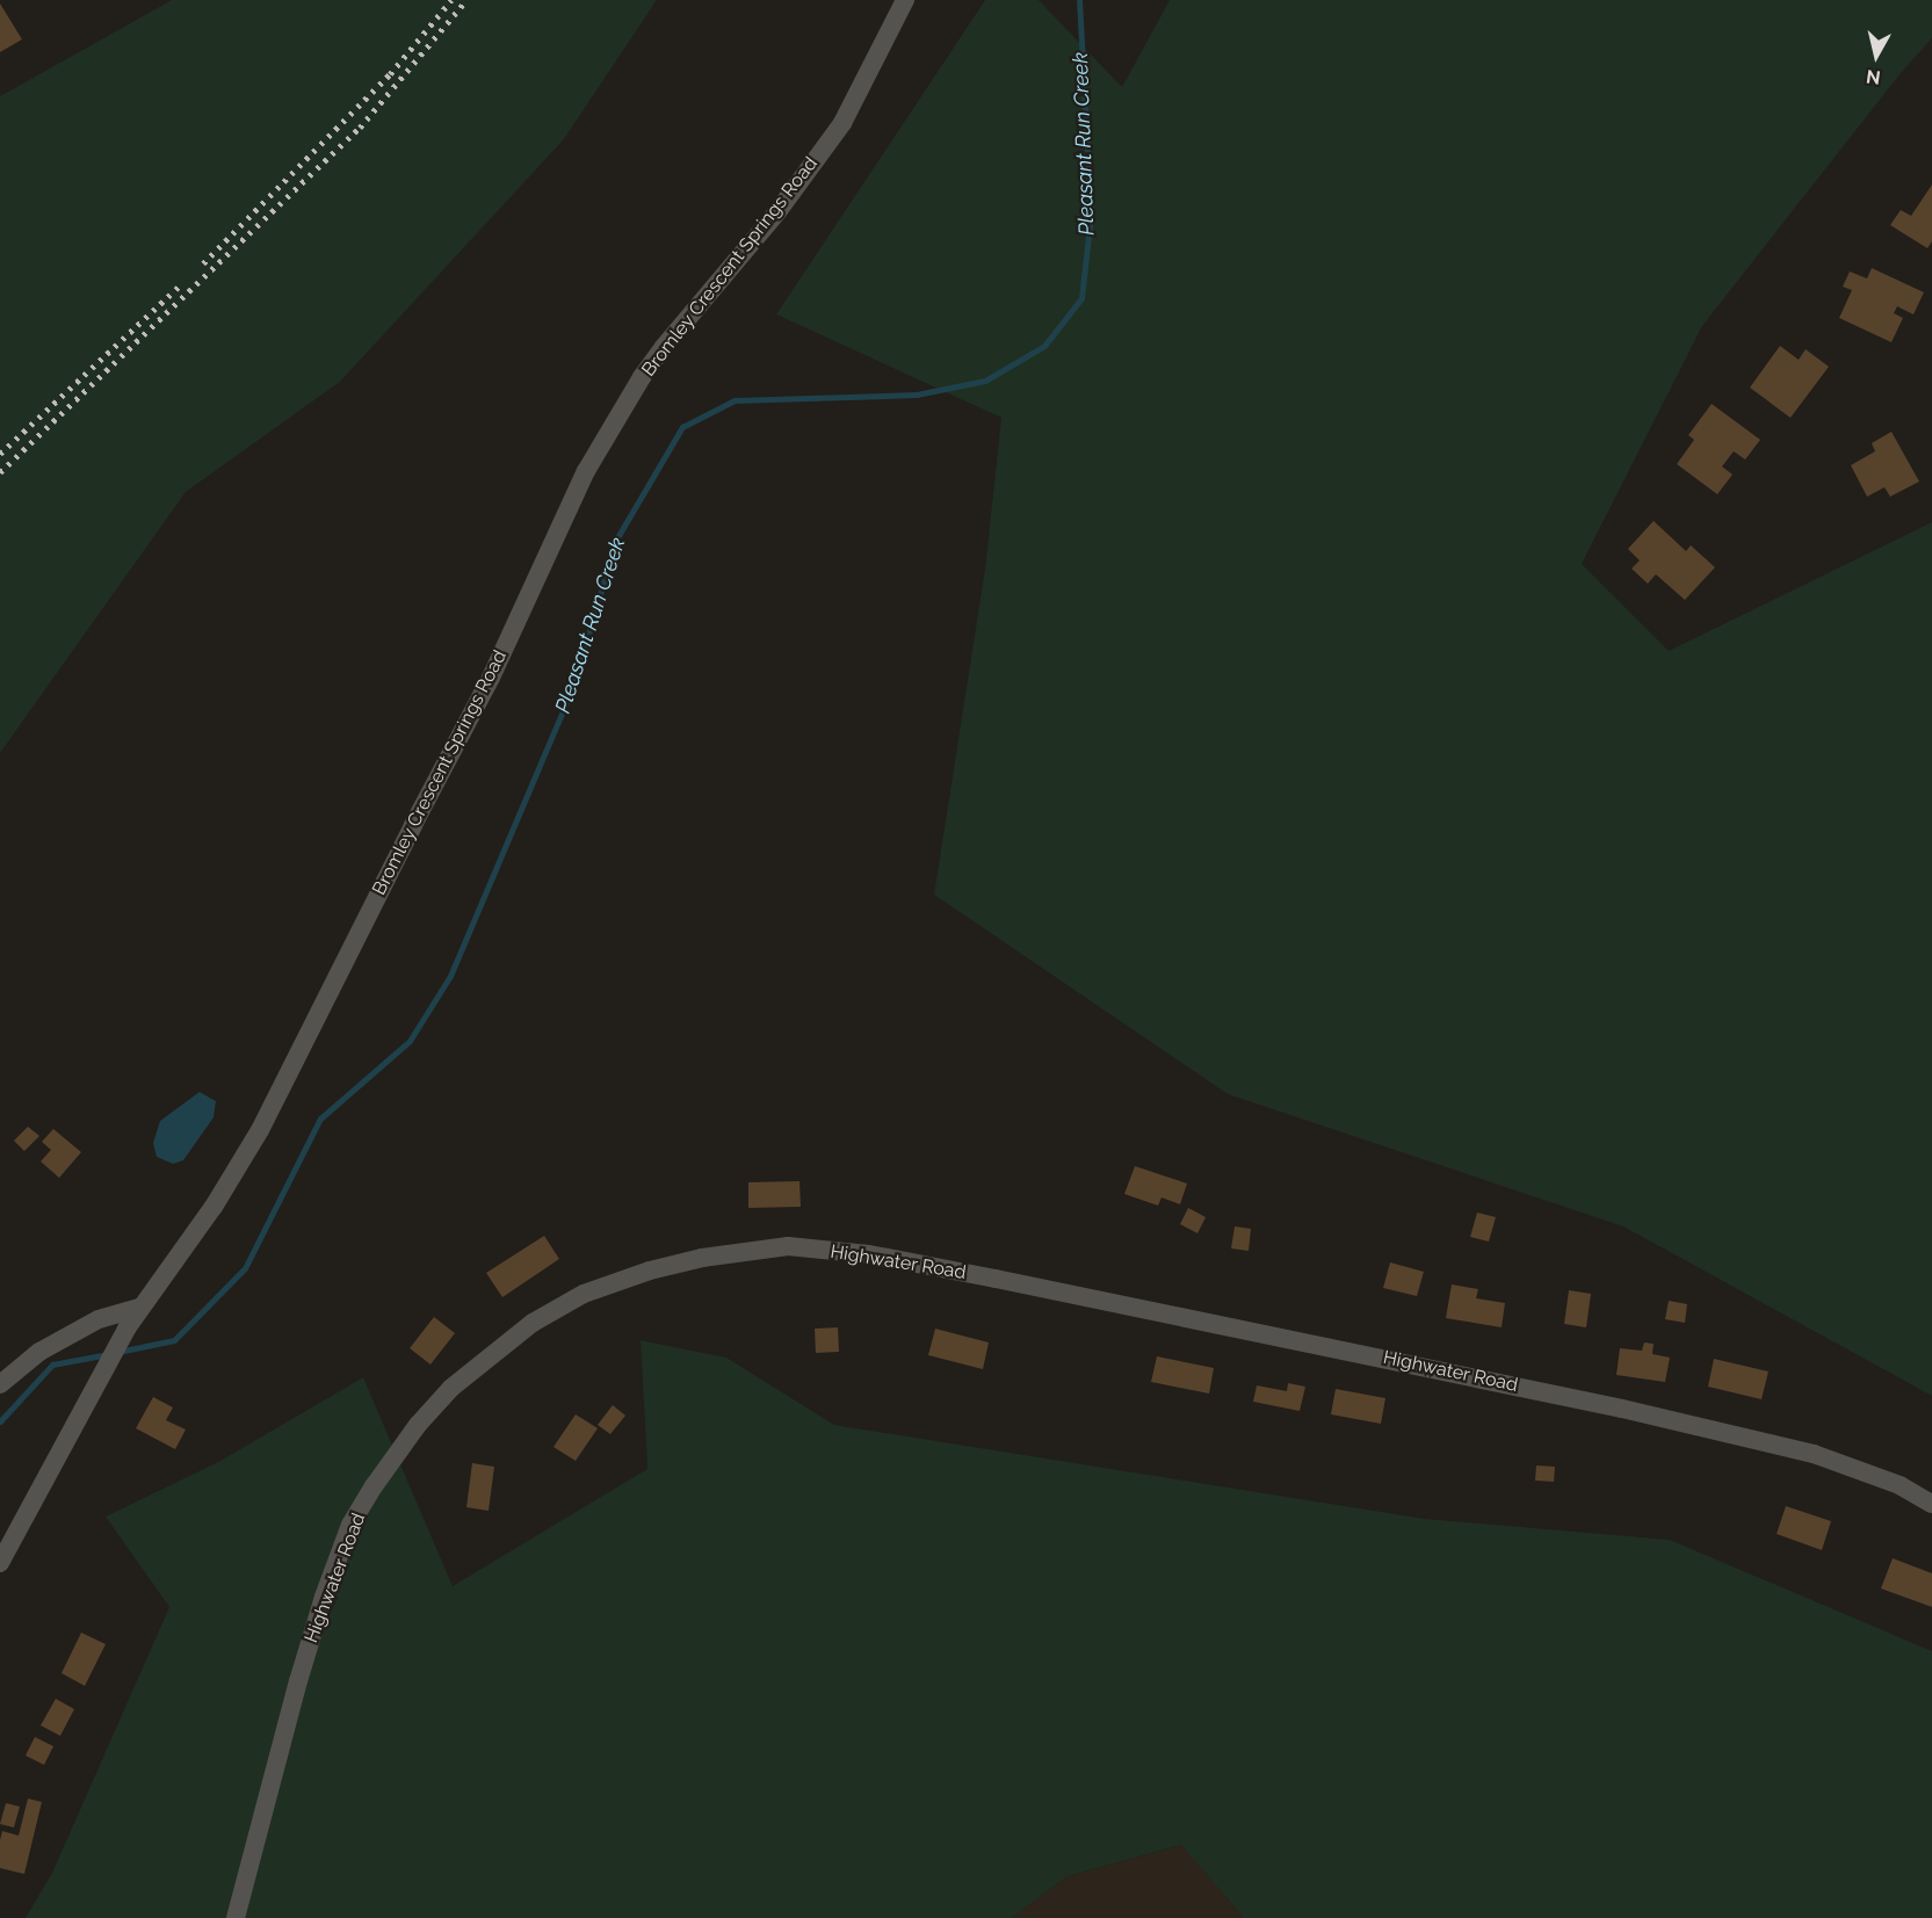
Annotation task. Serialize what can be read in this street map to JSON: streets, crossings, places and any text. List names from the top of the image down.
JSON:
{
  "streets": {
    "street": ["Bromley Crescent Springs Road", "Highwater Road"]
  },
  "water": ["Pleasant Run Creek"],
  "north": "bottom"
}
